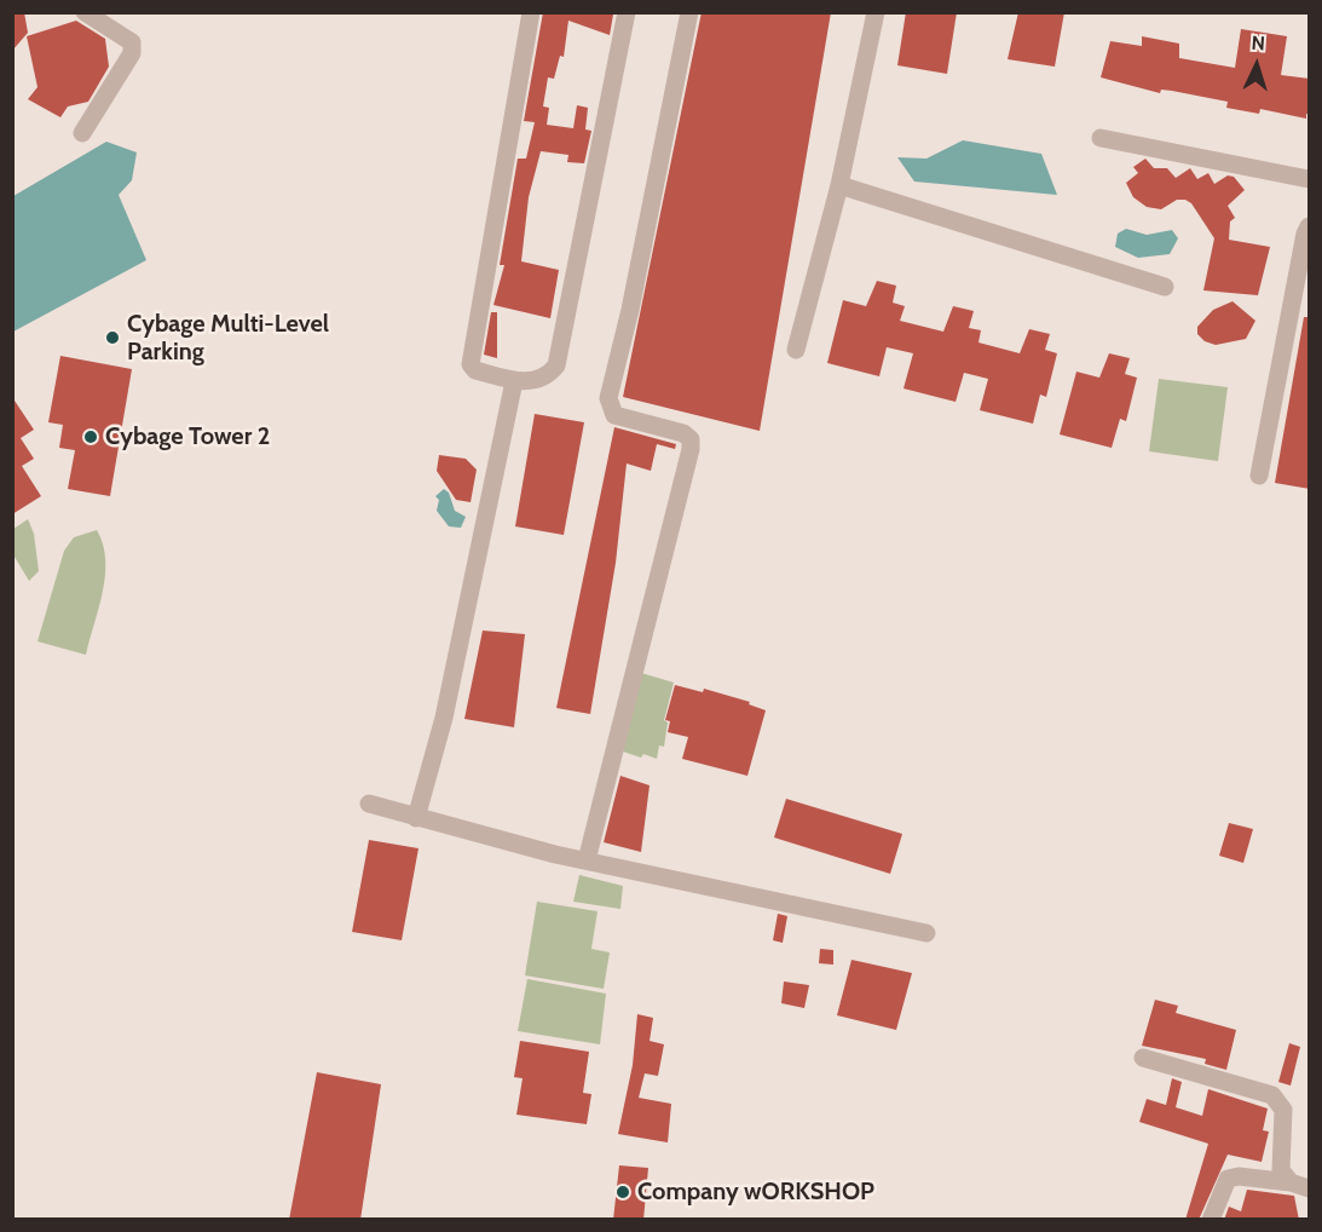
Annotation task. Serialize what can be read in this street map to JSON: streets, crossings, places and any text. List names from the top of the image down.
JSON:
{
  "places": ["Cybage Multi-Level Parking", "Cybage Tower 2", "Company wORKSHOP"],
  "north": "top"
}
